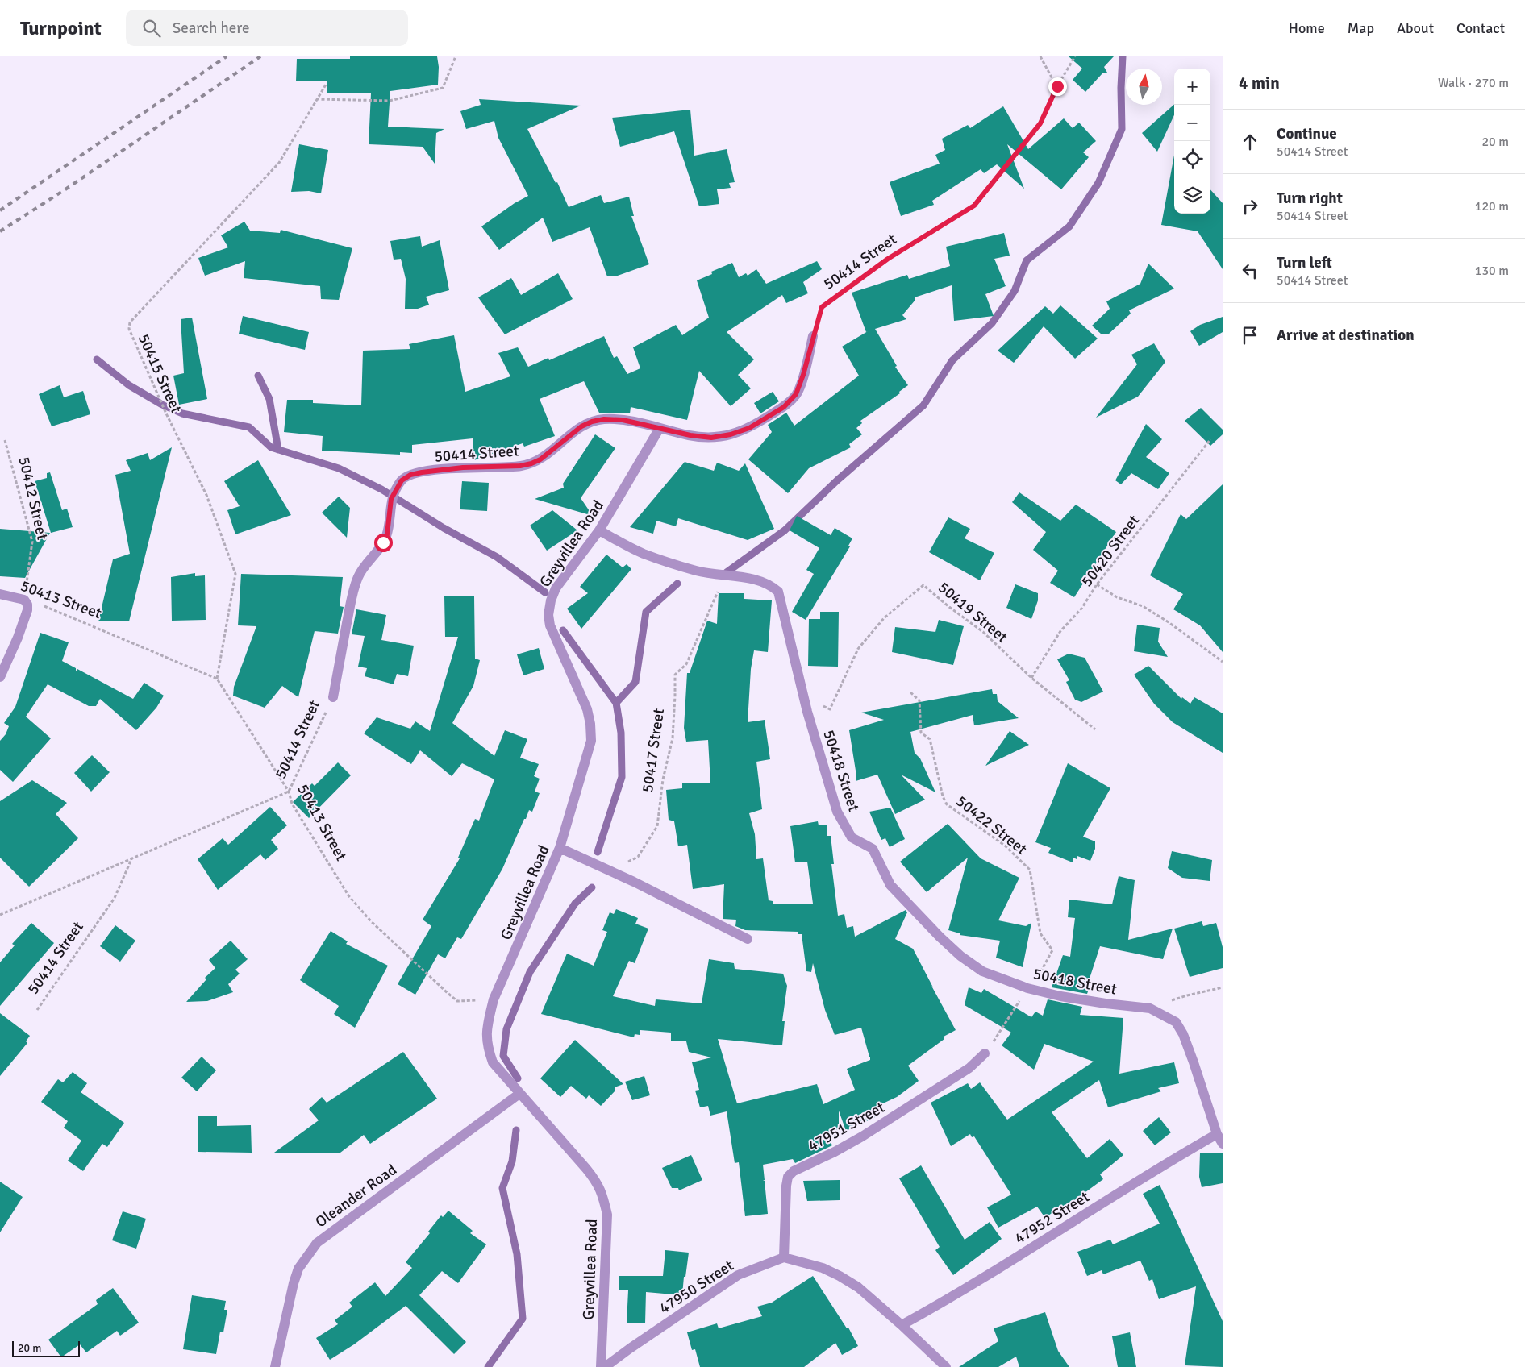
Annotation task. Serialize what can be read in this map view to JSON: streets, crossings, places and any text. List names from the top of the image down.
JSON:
{
  "streets": {
    "street": [
      "50414 Street",
      "Greyvillea Road",
      "50413 Street",
      "50418 Street",
      "47951 Street",
      "Oleander Road",
      "47952 Street",
      "47950 Street"
    ],
    "path": [
      "50415 Street",
      "50412 Street",
      "50420 Street",
      "50419 Street",
      "50417 Street",
      "50422 Street"
    ]
  },
  "crossings": [
    ["50414 Street", "Greyvillea Road"],
    ["50414 Street", "50413 Street"],
    ["50415 Street", "50413 Street"],
    ["50412 Street", "50413 Street"],
    ["Greyvillea Road", "50413 Street"],
    ["Greyvillea Road", "50418 Street"],
    ["Greyvillea Road", "Oleander Road"],
    ["50420 Street", "50419 Street"],
    ["50419 Street", "50418 Street"],
    ["50417 Street", "50418 Street"],
    ["50418 Street", "50422 Street"],
    ["50418 Street", "47952 Street"],
    ["50422 Street", "47951 Street"],
    ["47951 Street", "47950 Street"]
  ],
  "scale_bar": "20 m",
  "north": "top",
  "page": {
    "header": "Turnpoint",
    "search": "Search here",
    "nav": [
      "Home",
      "Map",
      "About",
      "Contact"
    ],
    "heading": ["4 min", "Walk · 270 m"],
    "map_buttons": ["+", "−"],
    "list": [
      ["Continue", "50414 Street", "20 m"],
      ["Turn right", "50414 Street", "120 m"],
      ["Turn left", "50414 Street", "130 m"],
      "Arrive at destination"
    ],
    "scale": "20 m"
  }
}
